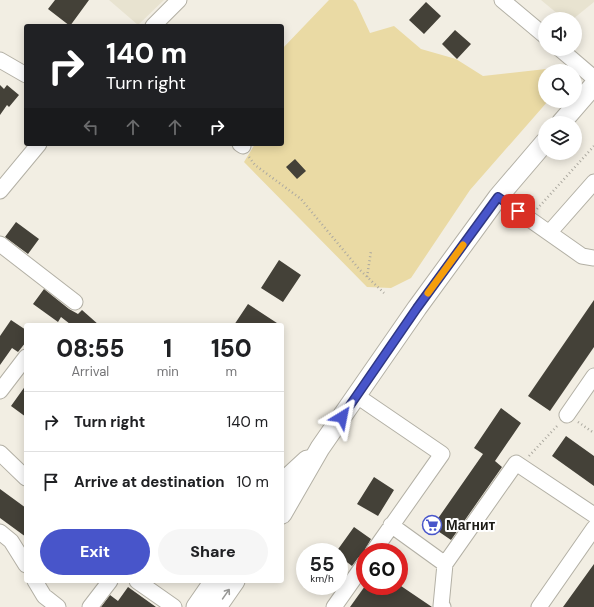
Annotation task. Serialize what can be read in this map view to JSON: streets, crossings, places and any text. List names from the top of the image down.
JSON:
{
  "places": {
    "supermarket": ["Магнит"]
  },
  "page": {
    "turn": ["140 m", "Turn right"],
    "eta": [
      "08:55",
      "Arrival",
      "1",
      "min",
      "150",
      "m"
    ],
    "list": [
      {
        "name": "Turn right",
        "value": "140 m"
      },
      {
        "name": "Arrive at destination",
        "value": "10 m"
      }
    ],
    "buttons": ["Exit", "Share"],
    "speed": "55 km/h",
    "limit": "60"
  }
}
